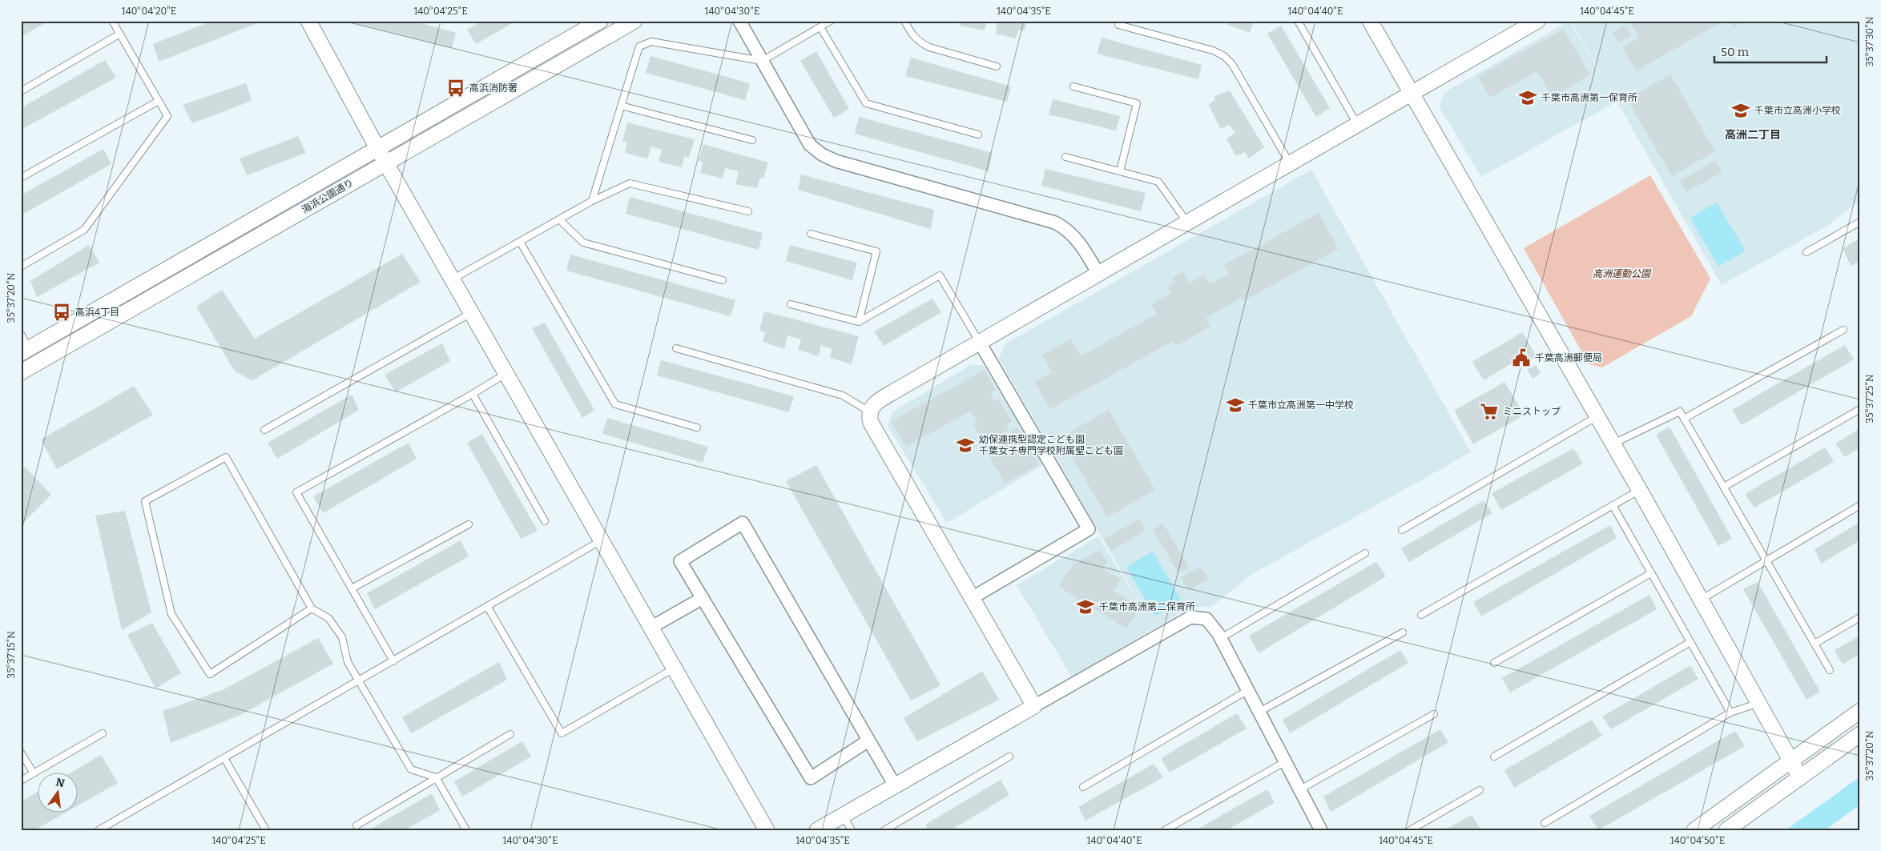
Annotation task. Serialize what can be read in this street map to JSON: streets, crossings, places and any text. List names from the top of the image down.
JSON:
{
  "streets": {
    "street": ["海浜公園通り"]
  },
  "districts": ["高洲二丁目"],
  "parks": ["高洲運動公園"],
  "places": {
    "bus stop": ["高浜消防署", "高浜4丁目"],
    "school or university": [
      "千葉市高洲第一保育所",
      "千葉市立高洲小学校",
      "千葉市立高洲第一中学校",
      "幼保連携型認定こども園 千葉女子専門学校附属聖こども園",
      "千葉市高洲第二保育所"
    ],
    "public building": ["千葉高洲郵便局"],
    "supermarket": ["ミニストップ"]
  },
  "scale_bar": "50 m",
  "north": "top",
  "coordinates": [
    "140°04'20\"E",
    "140°04'25\"E",
    "140°04'30\"E",
    "140°04'35\"E",
    "140°04'40\"E",
    "140°04'45\"E",
    "35°37'30\"N",
    "35°37'20\"N",
    "35°37'25\"N",
    "35°37'15\"N",
    "140°04'50\"E"
  ]
}
